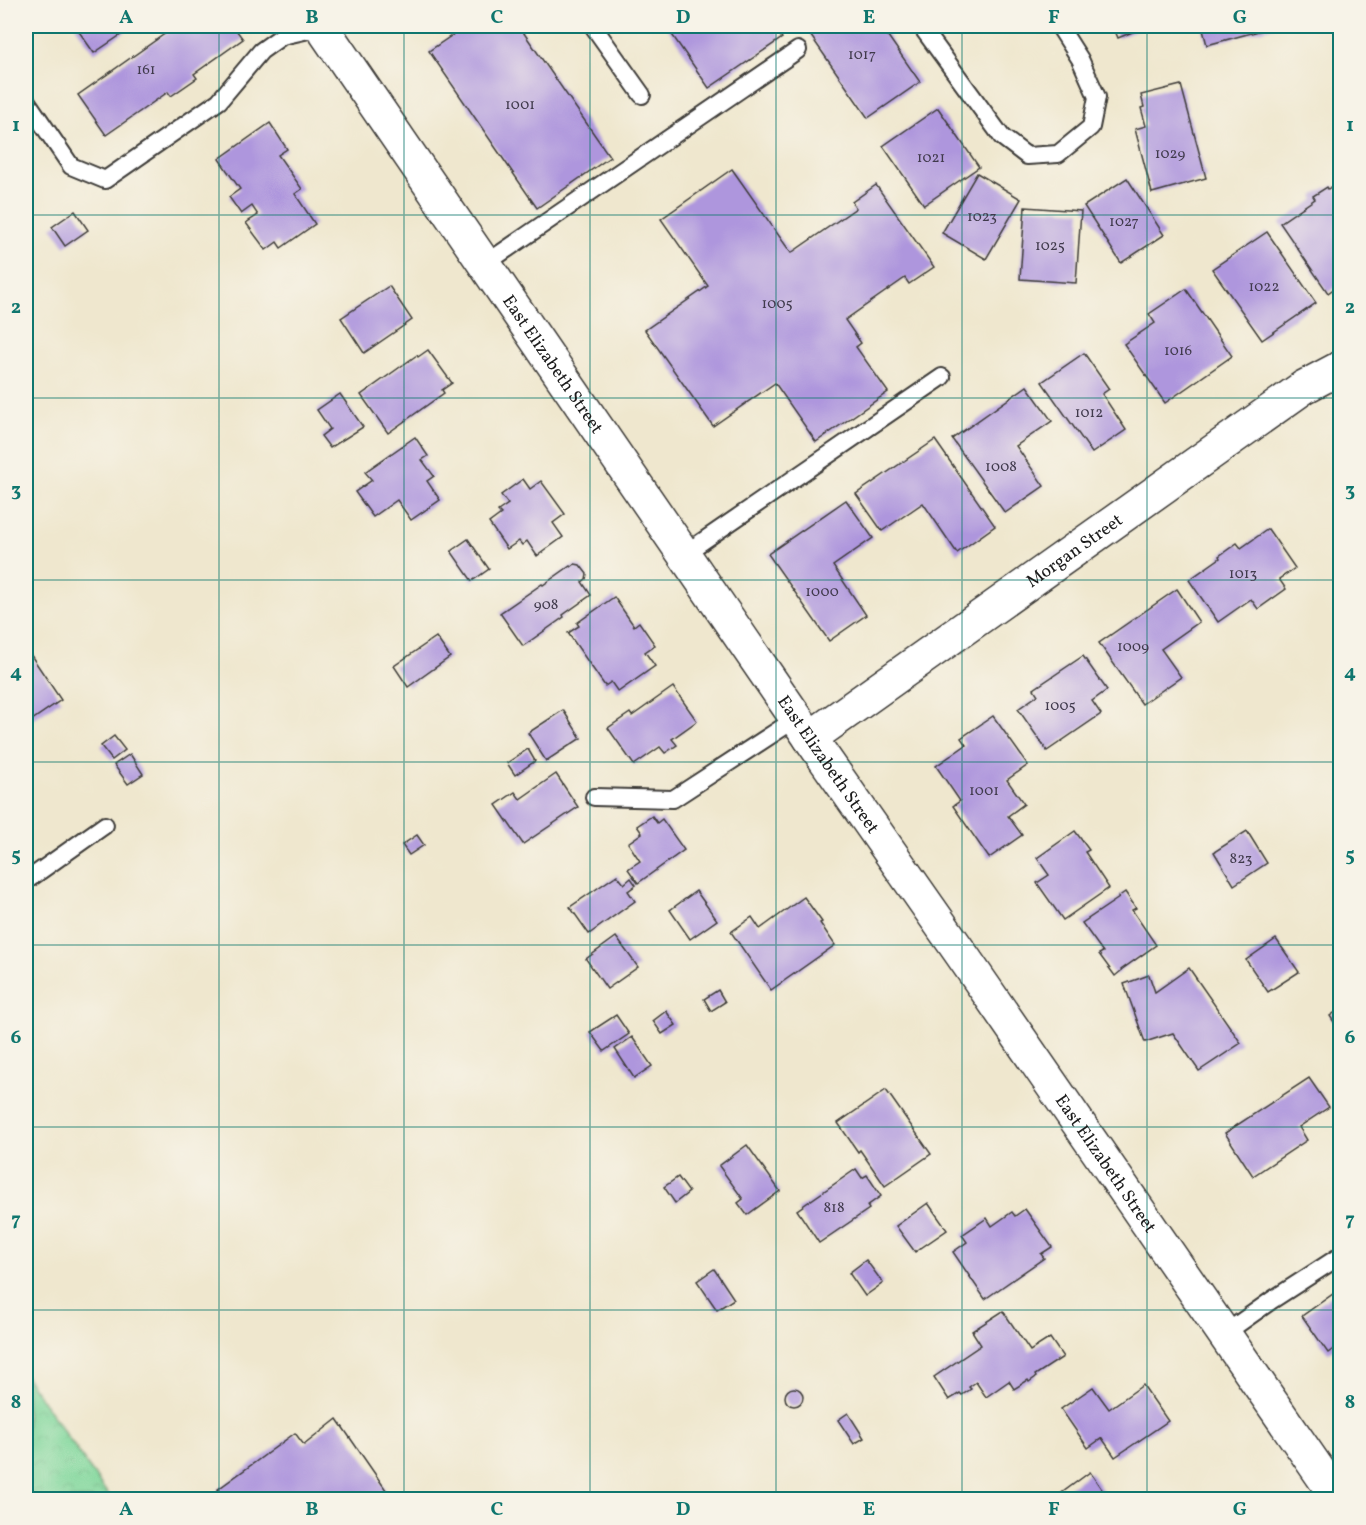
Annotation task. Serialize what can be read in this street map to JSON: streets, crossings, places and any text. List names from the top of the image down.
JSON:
{
  "streets": {
    "street": ["East Elizabeth Street", "Morgan Street"]
  },
  "crossings": [
    ["East Elizabeth Street", "Morgan Street"]
  ],
  "house_numbers": [
    "1017",
    "161",
    "1001",
    "1029",
    "1021",
    "1023",
    "1027",
    "1025",
    "1022",
    "1005",
    "1016",
    "1012",
    "1008",
    "1013",
    "1000",
    "908",
    "1009",
    "1005",
    "1001",
    "823",
    "818"
  ],
  "grid": {
    "columns": [
      "A",
      "B",
      "C",
      "D",
      "E",
      "F",
      "G"
    ],
    "rows": [
      "1",
      "2",
      "3",
      "4",
      "5",
      "6",
      "7",
      "8"
    ]
  }
}
